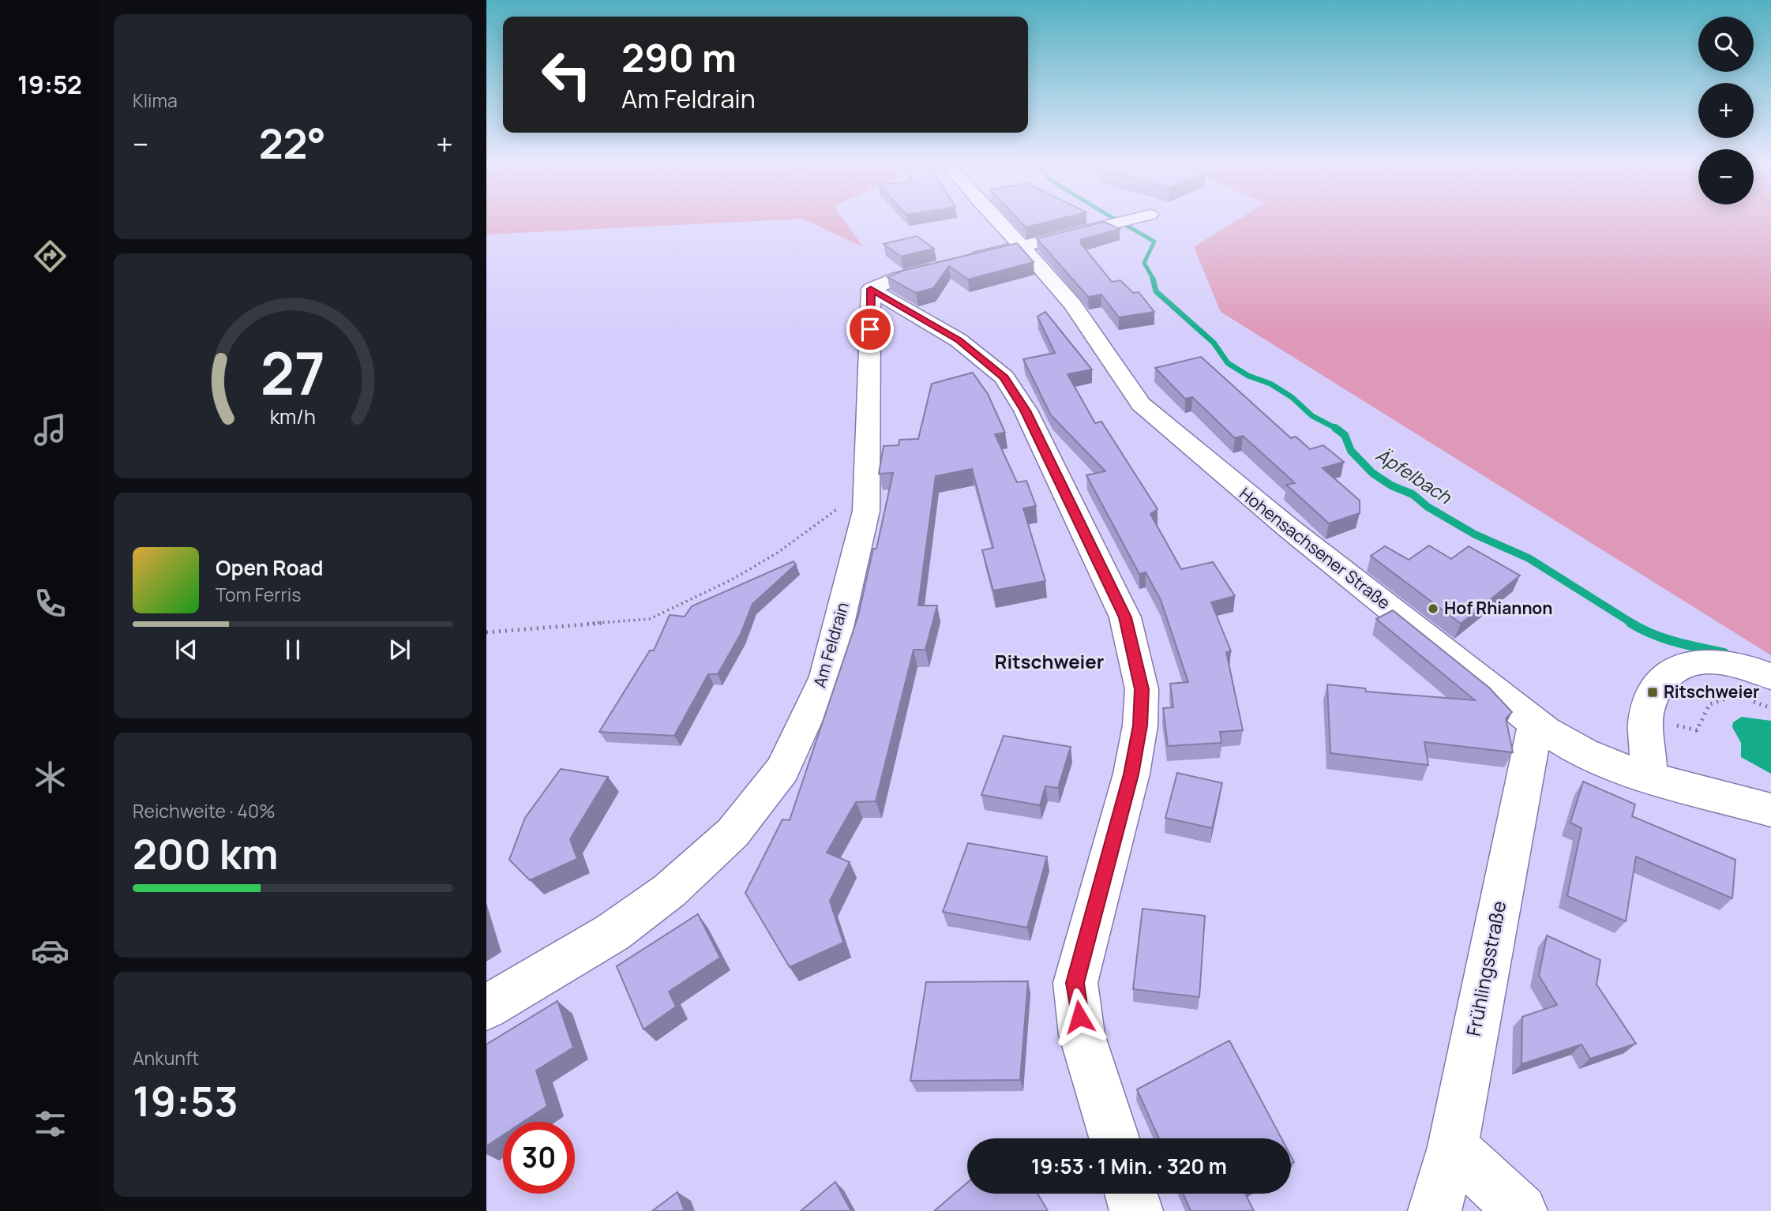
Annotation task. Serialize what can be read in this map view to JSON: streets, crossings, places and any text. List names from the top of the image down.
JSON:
{
  "streets": {
    "street": ["Hohensachsener Straße", "Am Feldrain", "Frühlingsstraße"]
  },
  "crossings": [
    ["Hohensachsener Straße", "Frühlingsstraße"]
  ],
  "districts": ["Ritschweier"],
  "water": ["Äpfelbach"],
  "places": {
    "other": ["Hof Rhiannon"],
    "transit": ["Ritschweier"]
  },
  "page": {
    "tabs": "19:52",
    "tile": [
      "Klima",
      ["Reichweite · 40%", "200 km"],
      ["Ankunft", "19:53"]
    ],
    "map_buttons": ["+", "−"],
    "turn": ["290 m", "Am Feldrain"],
    "heat": ["−", "22°", "+"],
    "song": ["Open Road", "Tom Ferris"],
    "limit": "30",
    "trip": "19:53 · 1 Min. · 320 m",
    "gauge": ["27", "km/h"]
  }
}
